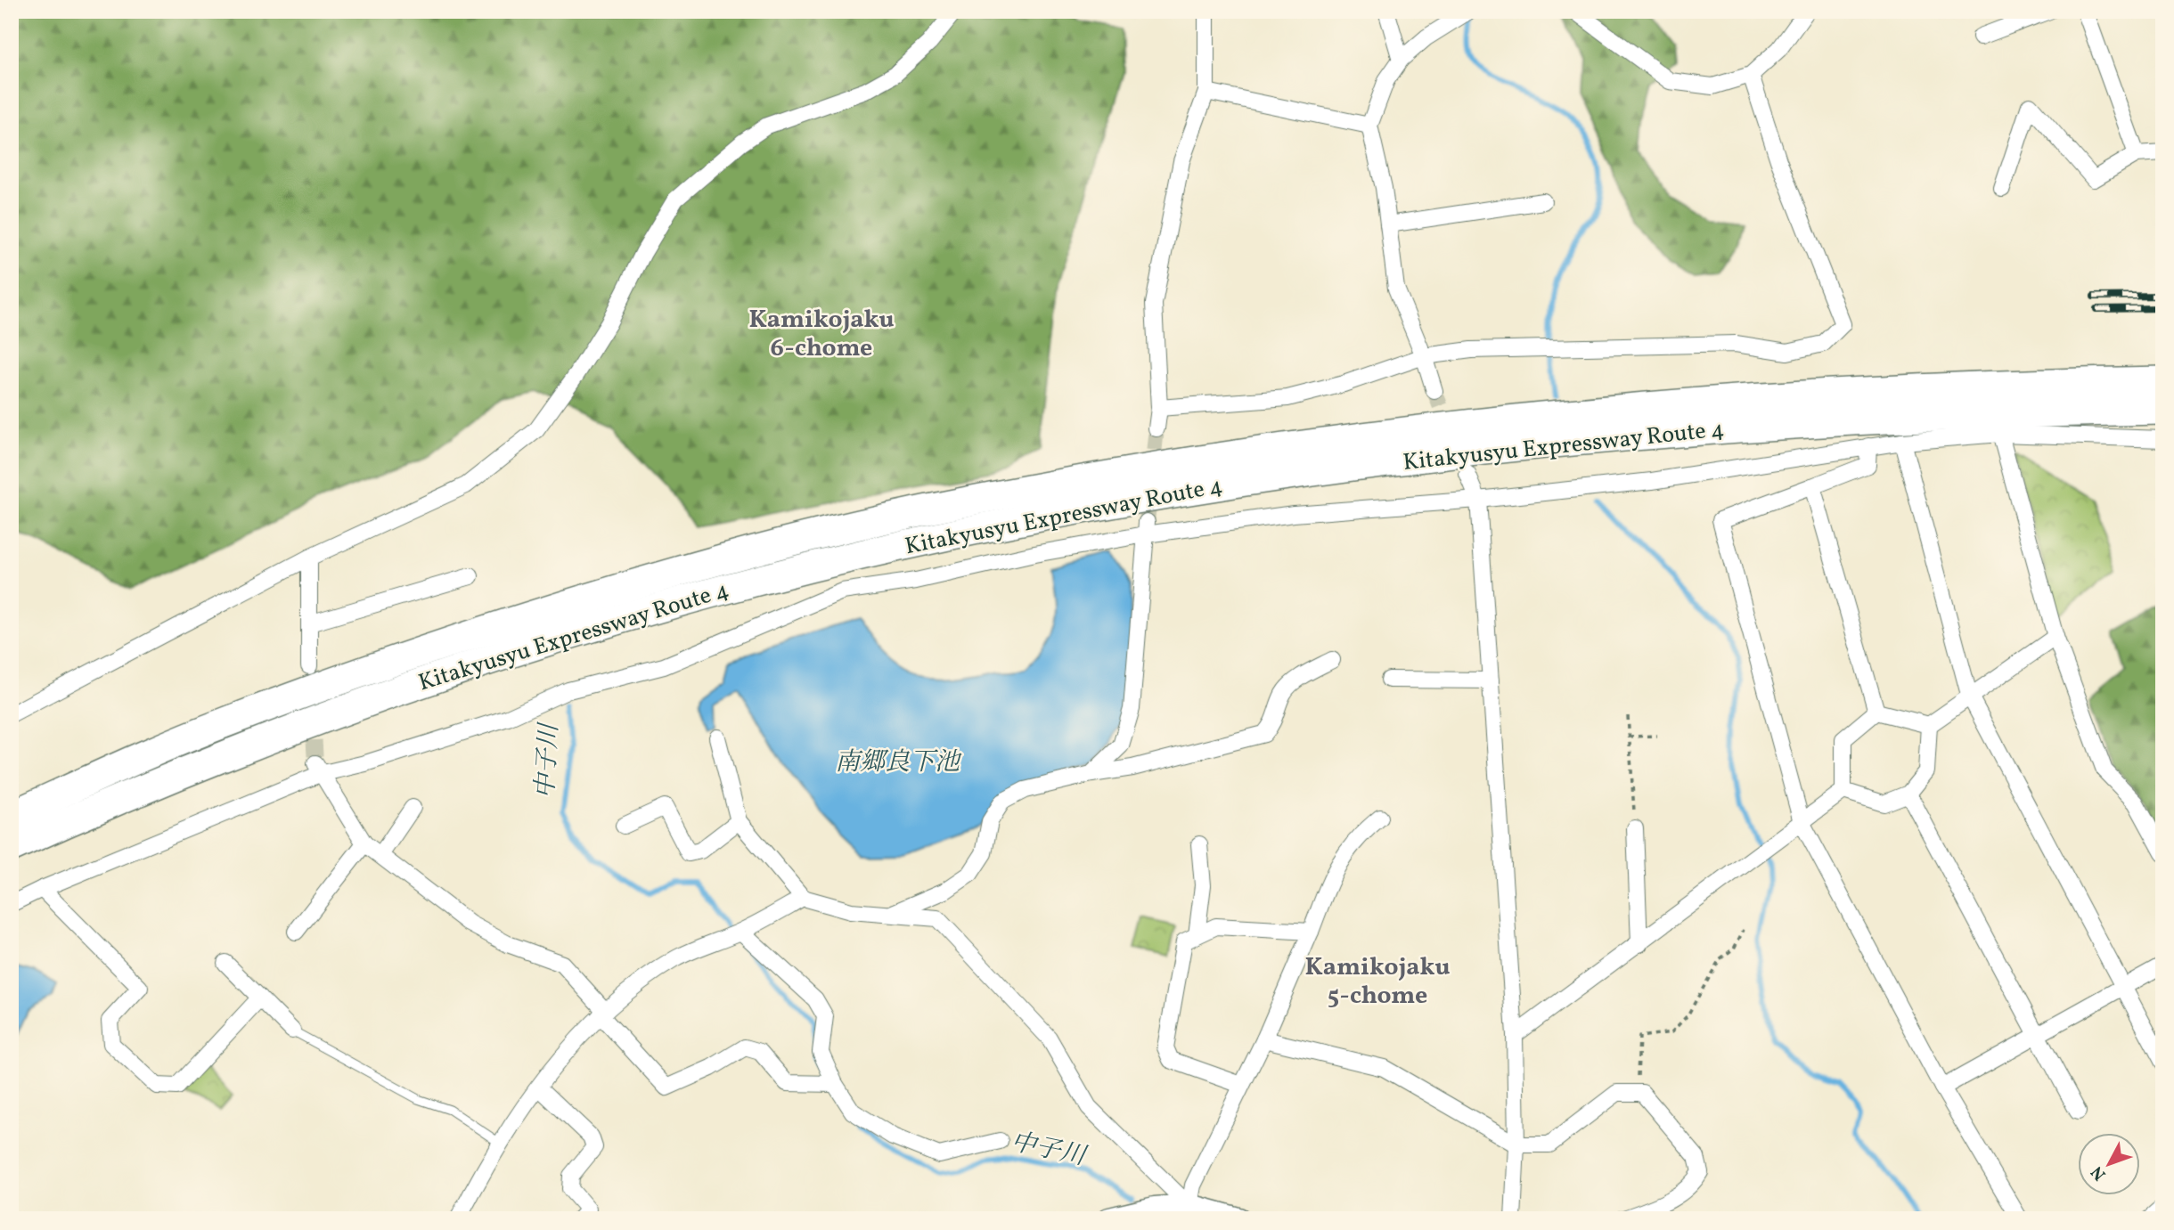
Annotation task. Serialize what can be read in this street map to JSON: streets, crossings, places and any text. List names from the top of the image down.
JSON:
{
  "streets": {
    "highway": ["Kitakyusyu Expressway Route 4"]
  },
  "districts": ["Kamikojaku 6-chome", "Kamikojaku 5-chome"],
  "water": ["中子川", "南郷良下池"],
  "north": "bottom left"
}
